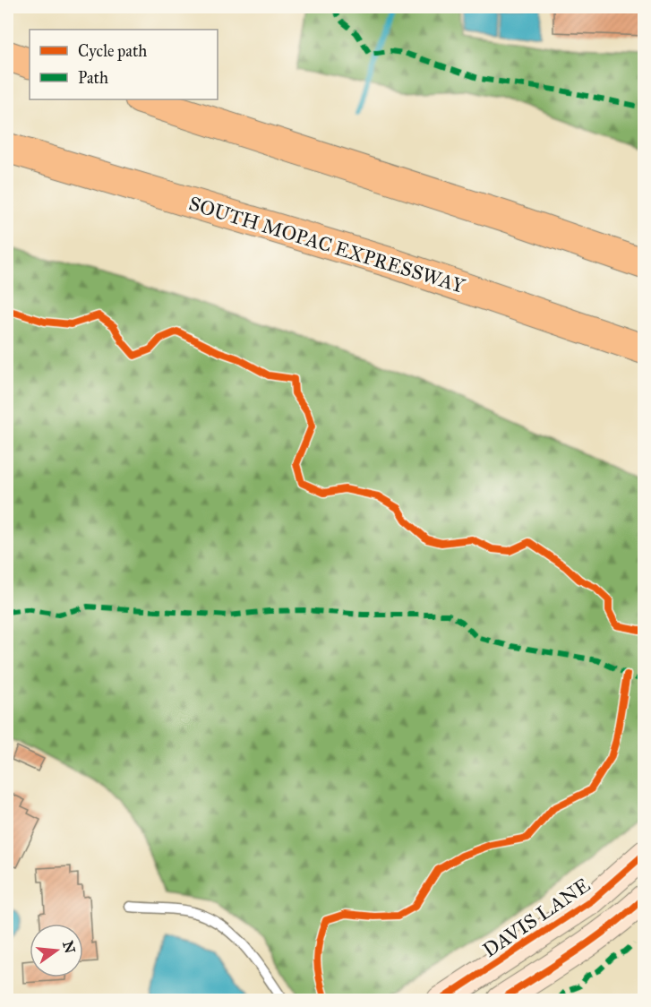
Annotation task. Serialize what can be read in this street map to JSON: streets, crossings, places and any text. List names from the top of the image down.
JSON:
{
  "streets": {
    "highway": ["SOUTH MOPAC EXPRESSWAY"],
    "main road": ["DAVIS LANE"]
  },
  "legend": ["Cycle path", "Path"],
  "north": "right"
}
